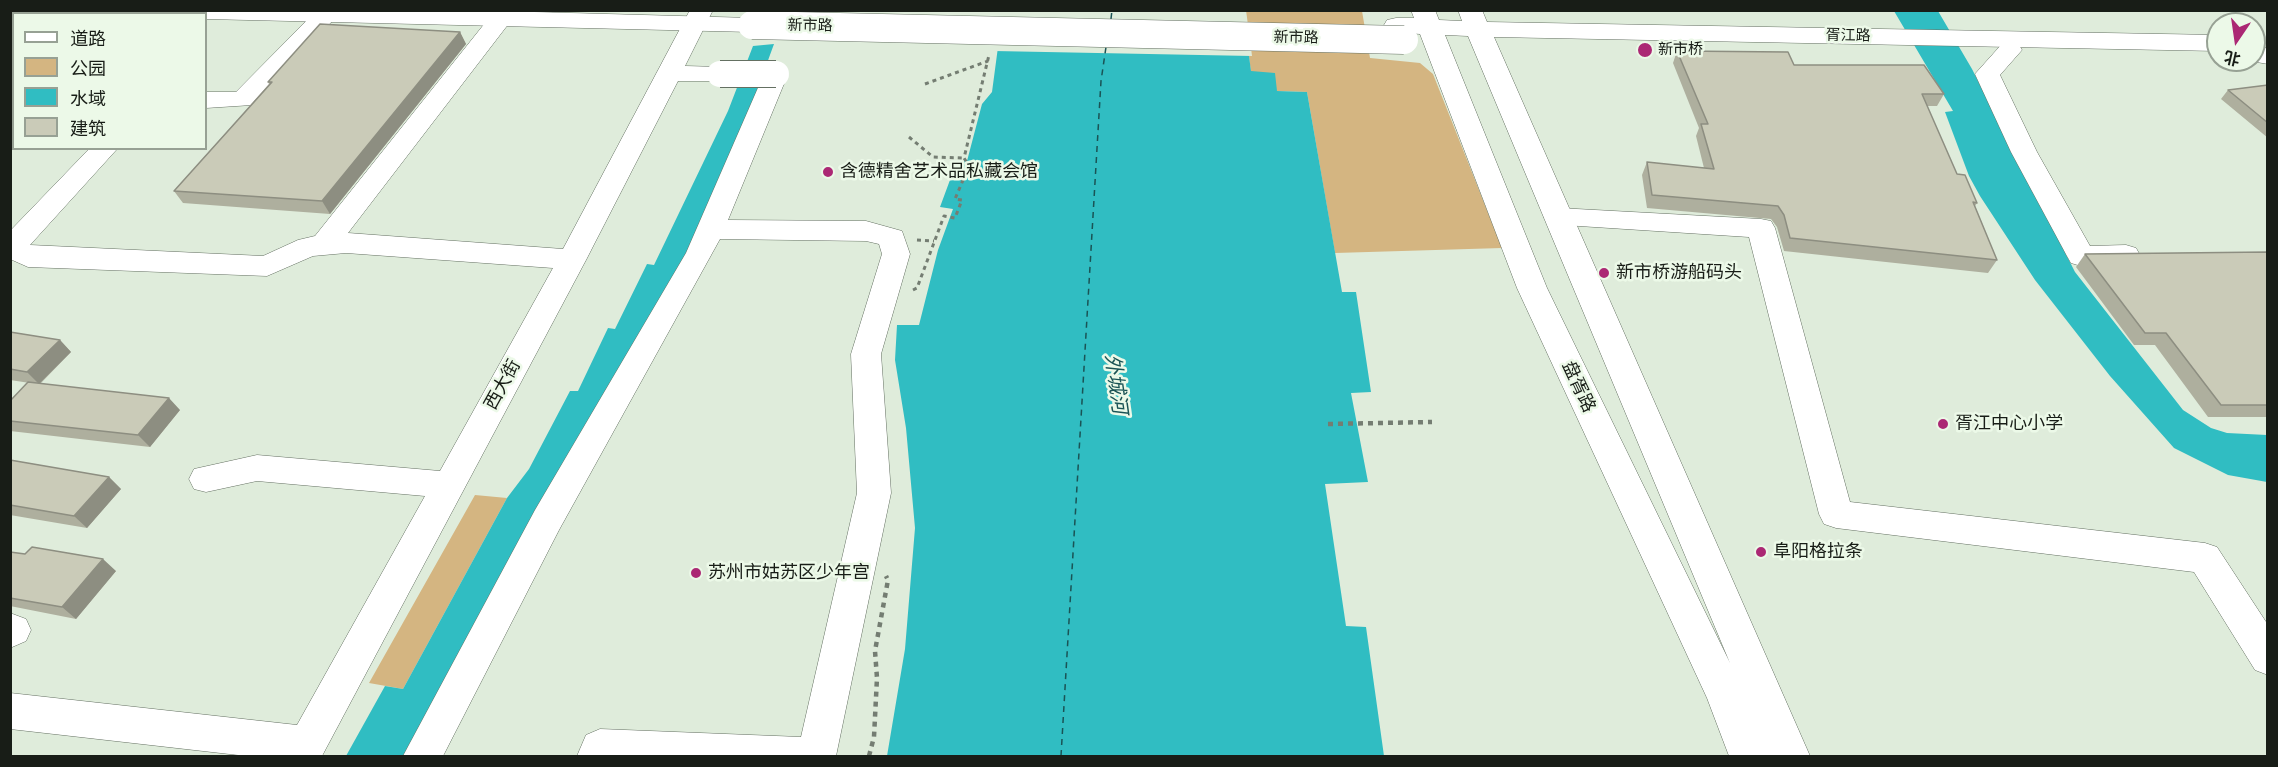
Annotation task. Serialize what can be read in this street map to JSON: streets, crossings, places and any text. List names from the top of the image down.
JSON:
{
  "streets": {
    "main road": ["新市路", "胥江路", "盘胥路"],
    "street": ["西大街"]
  },
  "crossings": [
    ["新市路", "胥江路"],
    ["新市路", "西大街"],
    ["新市路", "盘胥路"]
  ],
  "water": ["外城河"],
  "places": [
    "新市桥",
    "含德精舍艺术品私藏会馆",
    "新市桥游船码头",
    "胥江中心小学",
    "阜阳格拉条",
    "苏州市姑苏区少年宫"
  ],
  "legend": [
    "道路",
    "公园",
    "水域",
    "建筑"
  ],
  "north": "bottom"
}
